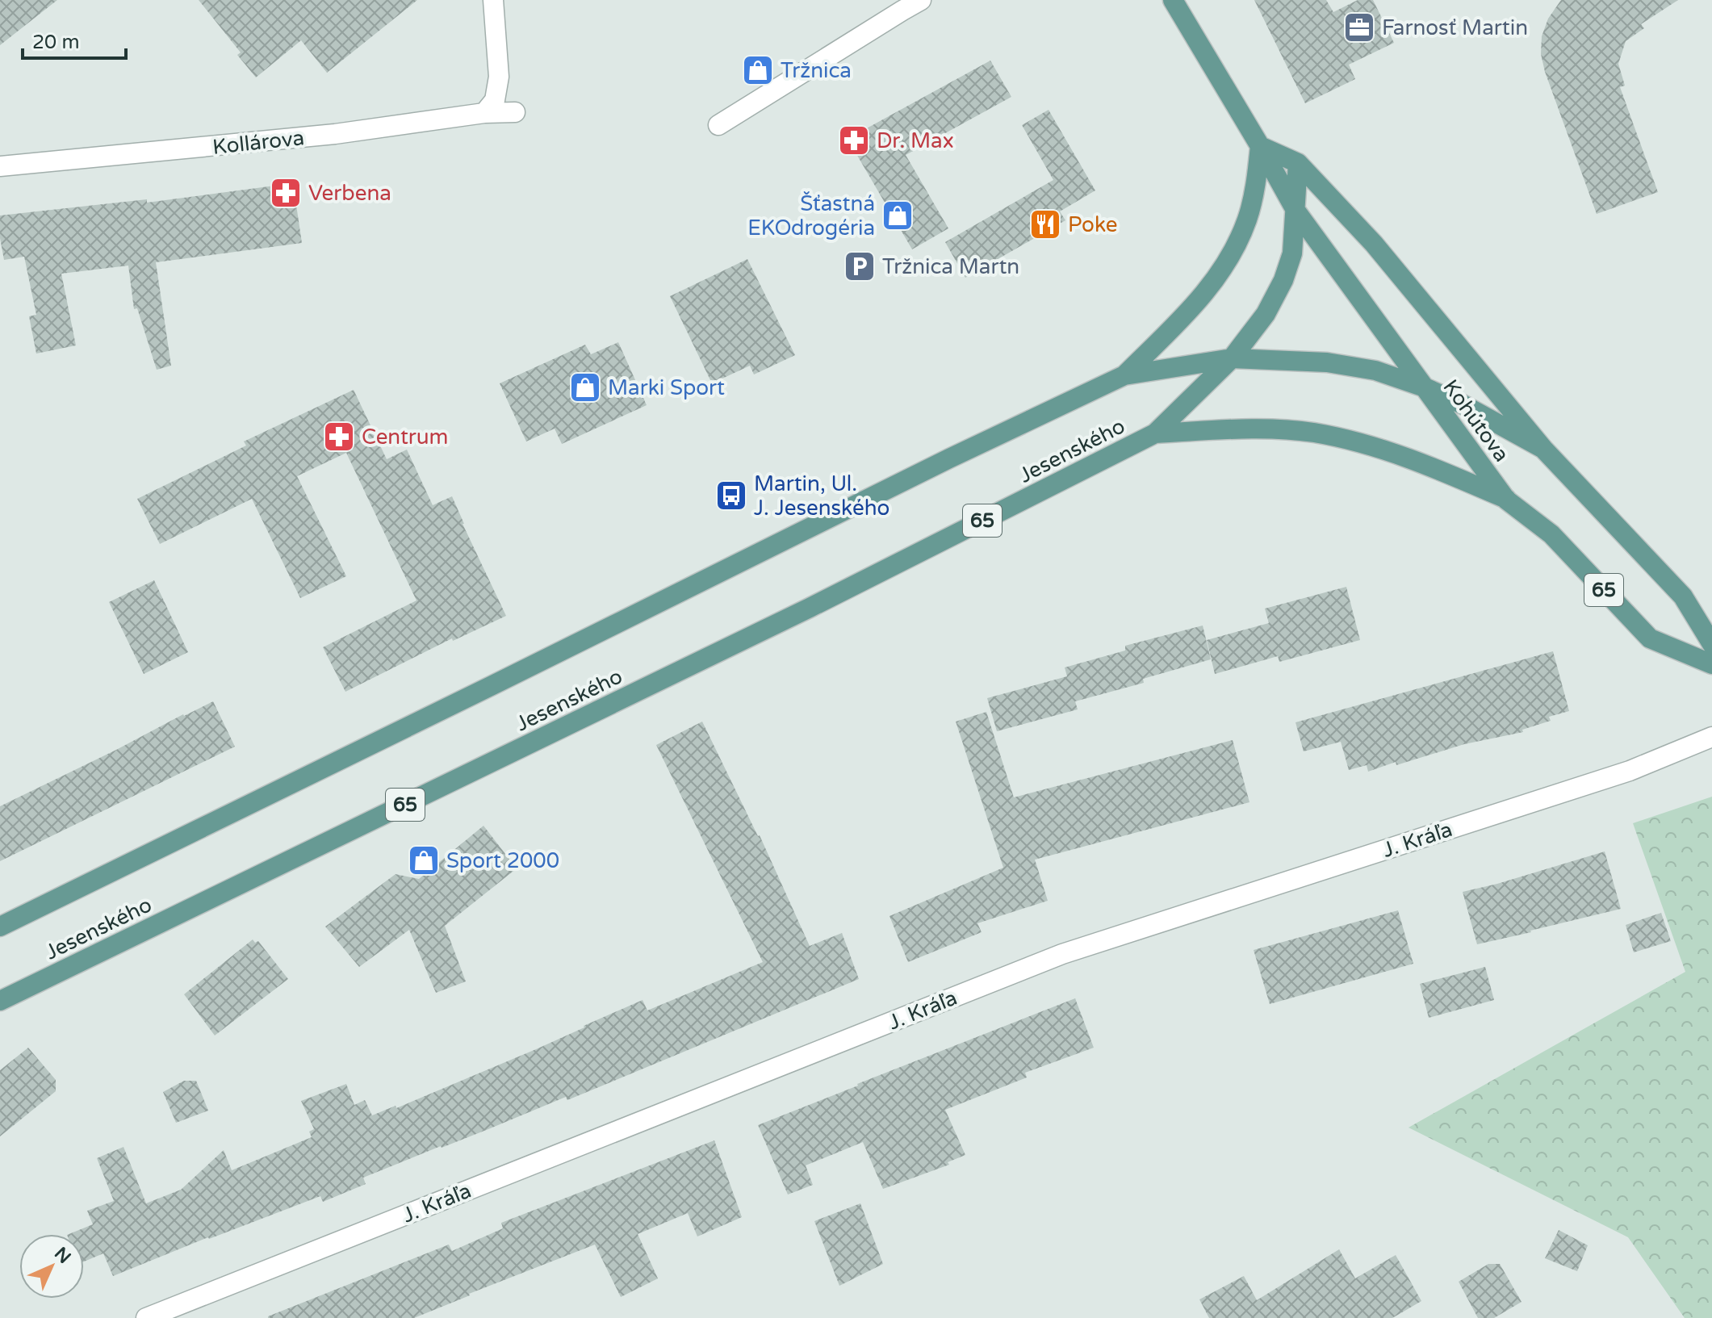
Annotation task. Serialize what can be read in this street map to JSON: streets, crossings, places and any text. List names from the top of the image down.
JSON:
{
  "streets": {
    "main road": ["Kohútova", "Jesenského", "65"],
    "street": ["Kollárova", "J. Kráľa"]
  },
  "crossings": [
    ["Kohútova", "Jesenského"]
  ],
  "places": {
    "office": ["Farnosť Martin"],
    "shop": [
      "Tržnica",
      "Šťastná EKOdrogéria",
      "Marki Sport",
      "Sport 2000"
    ],
    "pharmacy": ["Dr. Max", "Verbena", "Centrum"],
    "restaurant": ["Poke"],
    "parking": ["Tržnica Martn"],
    "bus stop": ["Martin, Ul. J. Jesenského"]
  },
  "scale_bar": "20 m",
  "north": "top right"
}
